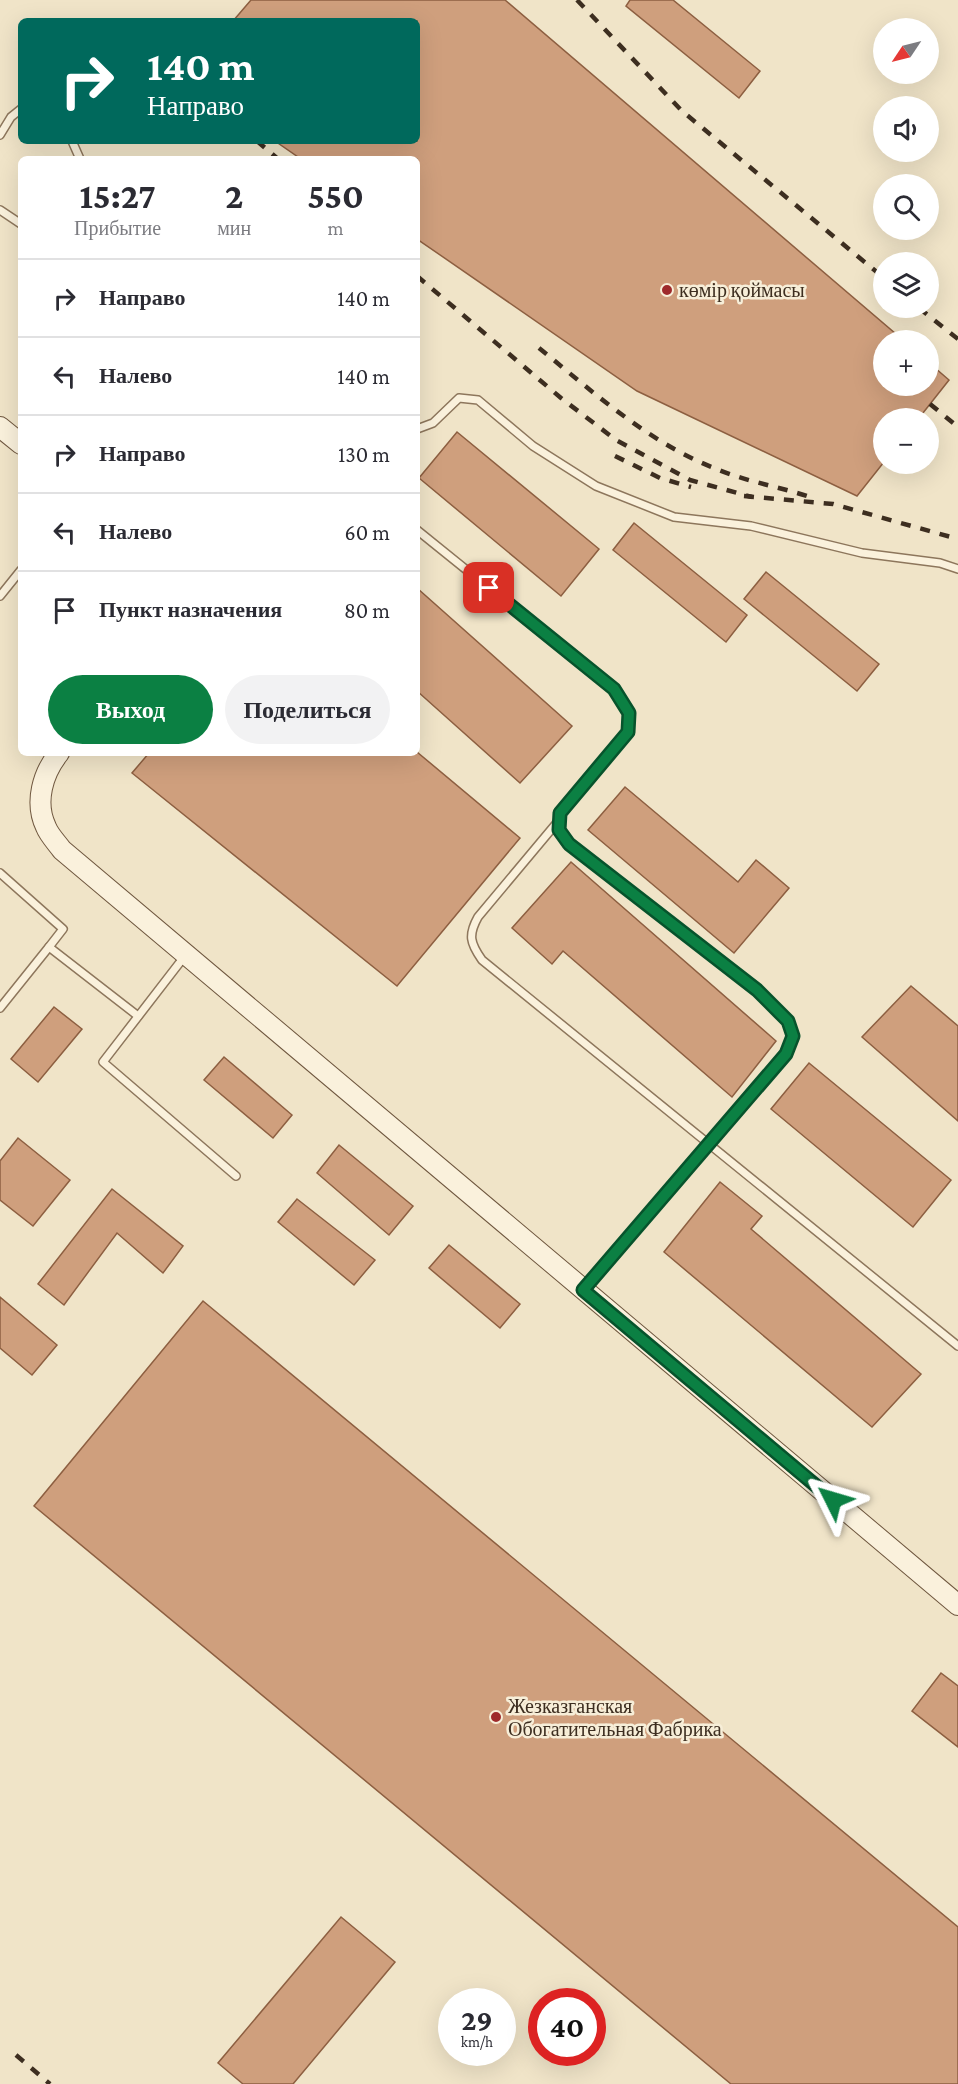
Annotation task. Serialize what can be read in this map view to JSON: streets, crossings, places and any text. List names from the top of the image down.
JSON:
{
  "places": ["көмір қоймасы", "Жезказганская Обогатительная Фабрика"],
  "north": "bottom left",
  "page": {
    "map_buttons": ["+", "−"],
    "turn": ["140 m", "Направо"],
    "eta": [
      "15:27",
      "Прибытие",
      "2",
      "мин",
      "550",
      "m"
    ],
    "list": [
      {
        "name": "Направо",
        "value": "140 m"
      },
      {
        "name": "Налево",
        "value": "140 m"
      },
      {
        "name": "Направо",
        "value": "130 m"
      },
      {
        "name": "Налево",
        "value": "60 m"
      },
      {
        "name": "Пункт назначения",
        "value": "80 m"
      }
    ],
    "buttons": ["Выход", "Поделиться"],
    "speed": "29 km/h",
    "limit": "40"
  }
}
